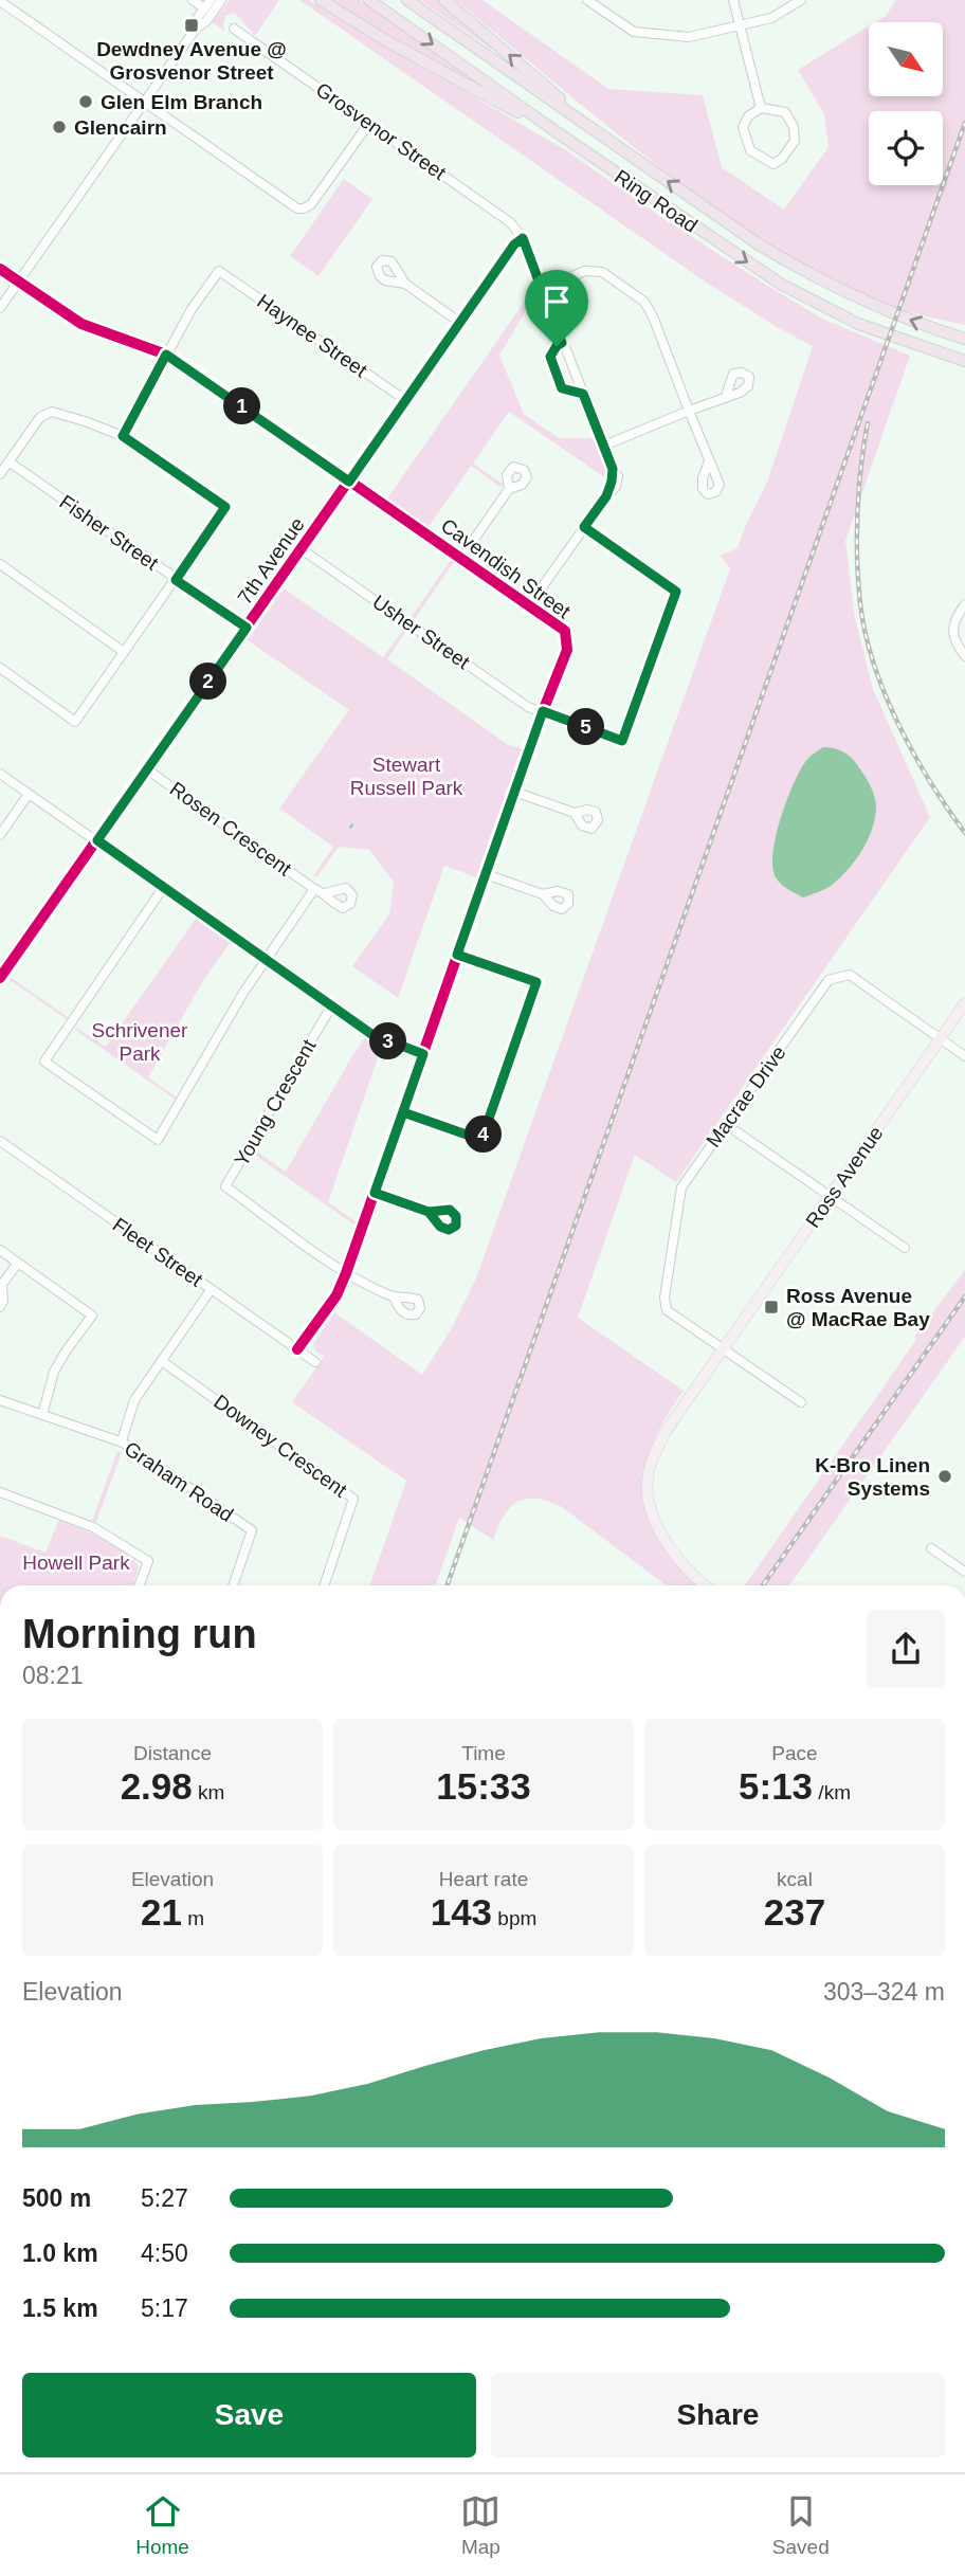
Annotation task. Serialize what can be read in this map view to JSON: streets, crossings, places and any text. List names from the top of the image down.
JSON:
{
  "streets": {
    "highway": ["Ring Road"],
    "main road": ["Ross Avenue"],
    "street": [
      "Grosvenor Street",
      "Haynee Street",
      "Fisher Street",
      "7th Avenue",
      "Cavendish Street",
      "Usher Street",
      "Rosen Crescent",
      "Macrae Drive",
      "Young Crescent",
      "Fleet Street",
      "Downey Crescent",
      "Graham Road"
    ]
  },
  "crossings": [
    ["Grosvenor Street", "7th Avenue"],
    ["Haynee Street", "7th Avenue"],
    ["Haynee Street", "Cavendish Street"],
    ["Fisher Street", "7th Avenue"],
    ["7th Avenue", "Cavendish Street"],
    ["7th Avenue", "Usher Street"],
    ["7th Avenue", "Rosen Crescent"],
    ["Cavendish Street", "Usher Street"],
    ["Cavendish Street", "Young Crescent"],
    ["Cavendish Street", "Fleet Street"],
    ["Macrae Drive", "Ross Avenue"]
  ],
  "parks": ["Stewart Russell Park", "Schrivener Park", "Howell Park"],
  "places": {
    "transit": ["Dewdney Avenue @ Grosvenor Street", "Ross Avenue @ MacRae Bay"],
    "other": ["Glen Elm Branch", "Glencairn", "K-Bro Linen Systems"]
  },
  "north": "bottom right",
  "page": {
    "pins": [
      "1",
      "2",
      "5",
      "3",
      "4"
    ],
    "heading": ["Morning run", "08:21"],
    "stats": [
      ["Distance", "2.98 km"],
      ["Time", "15:33"],
      ["Pace", "5:13 /km"],
      ["Elevation", "21 m"],
      ["Heart rate", "143 bpm"],
      ["kcal", "237"]
    ],
    "chart": ["Elevation", "303–324 m"],
    "list": [
      {
        "name": "500 m",
        "note": "5:27"
      },
      {
        "name": "1.0 km",
        "note": "4:50"
      },
      {
        "name": "1.5 km",
        "note": "5:17"
      }
    ],
    "buttons": ["Save", "Share"],
    "tabs": ["Home", "Map", "Saved"]
  }
}
